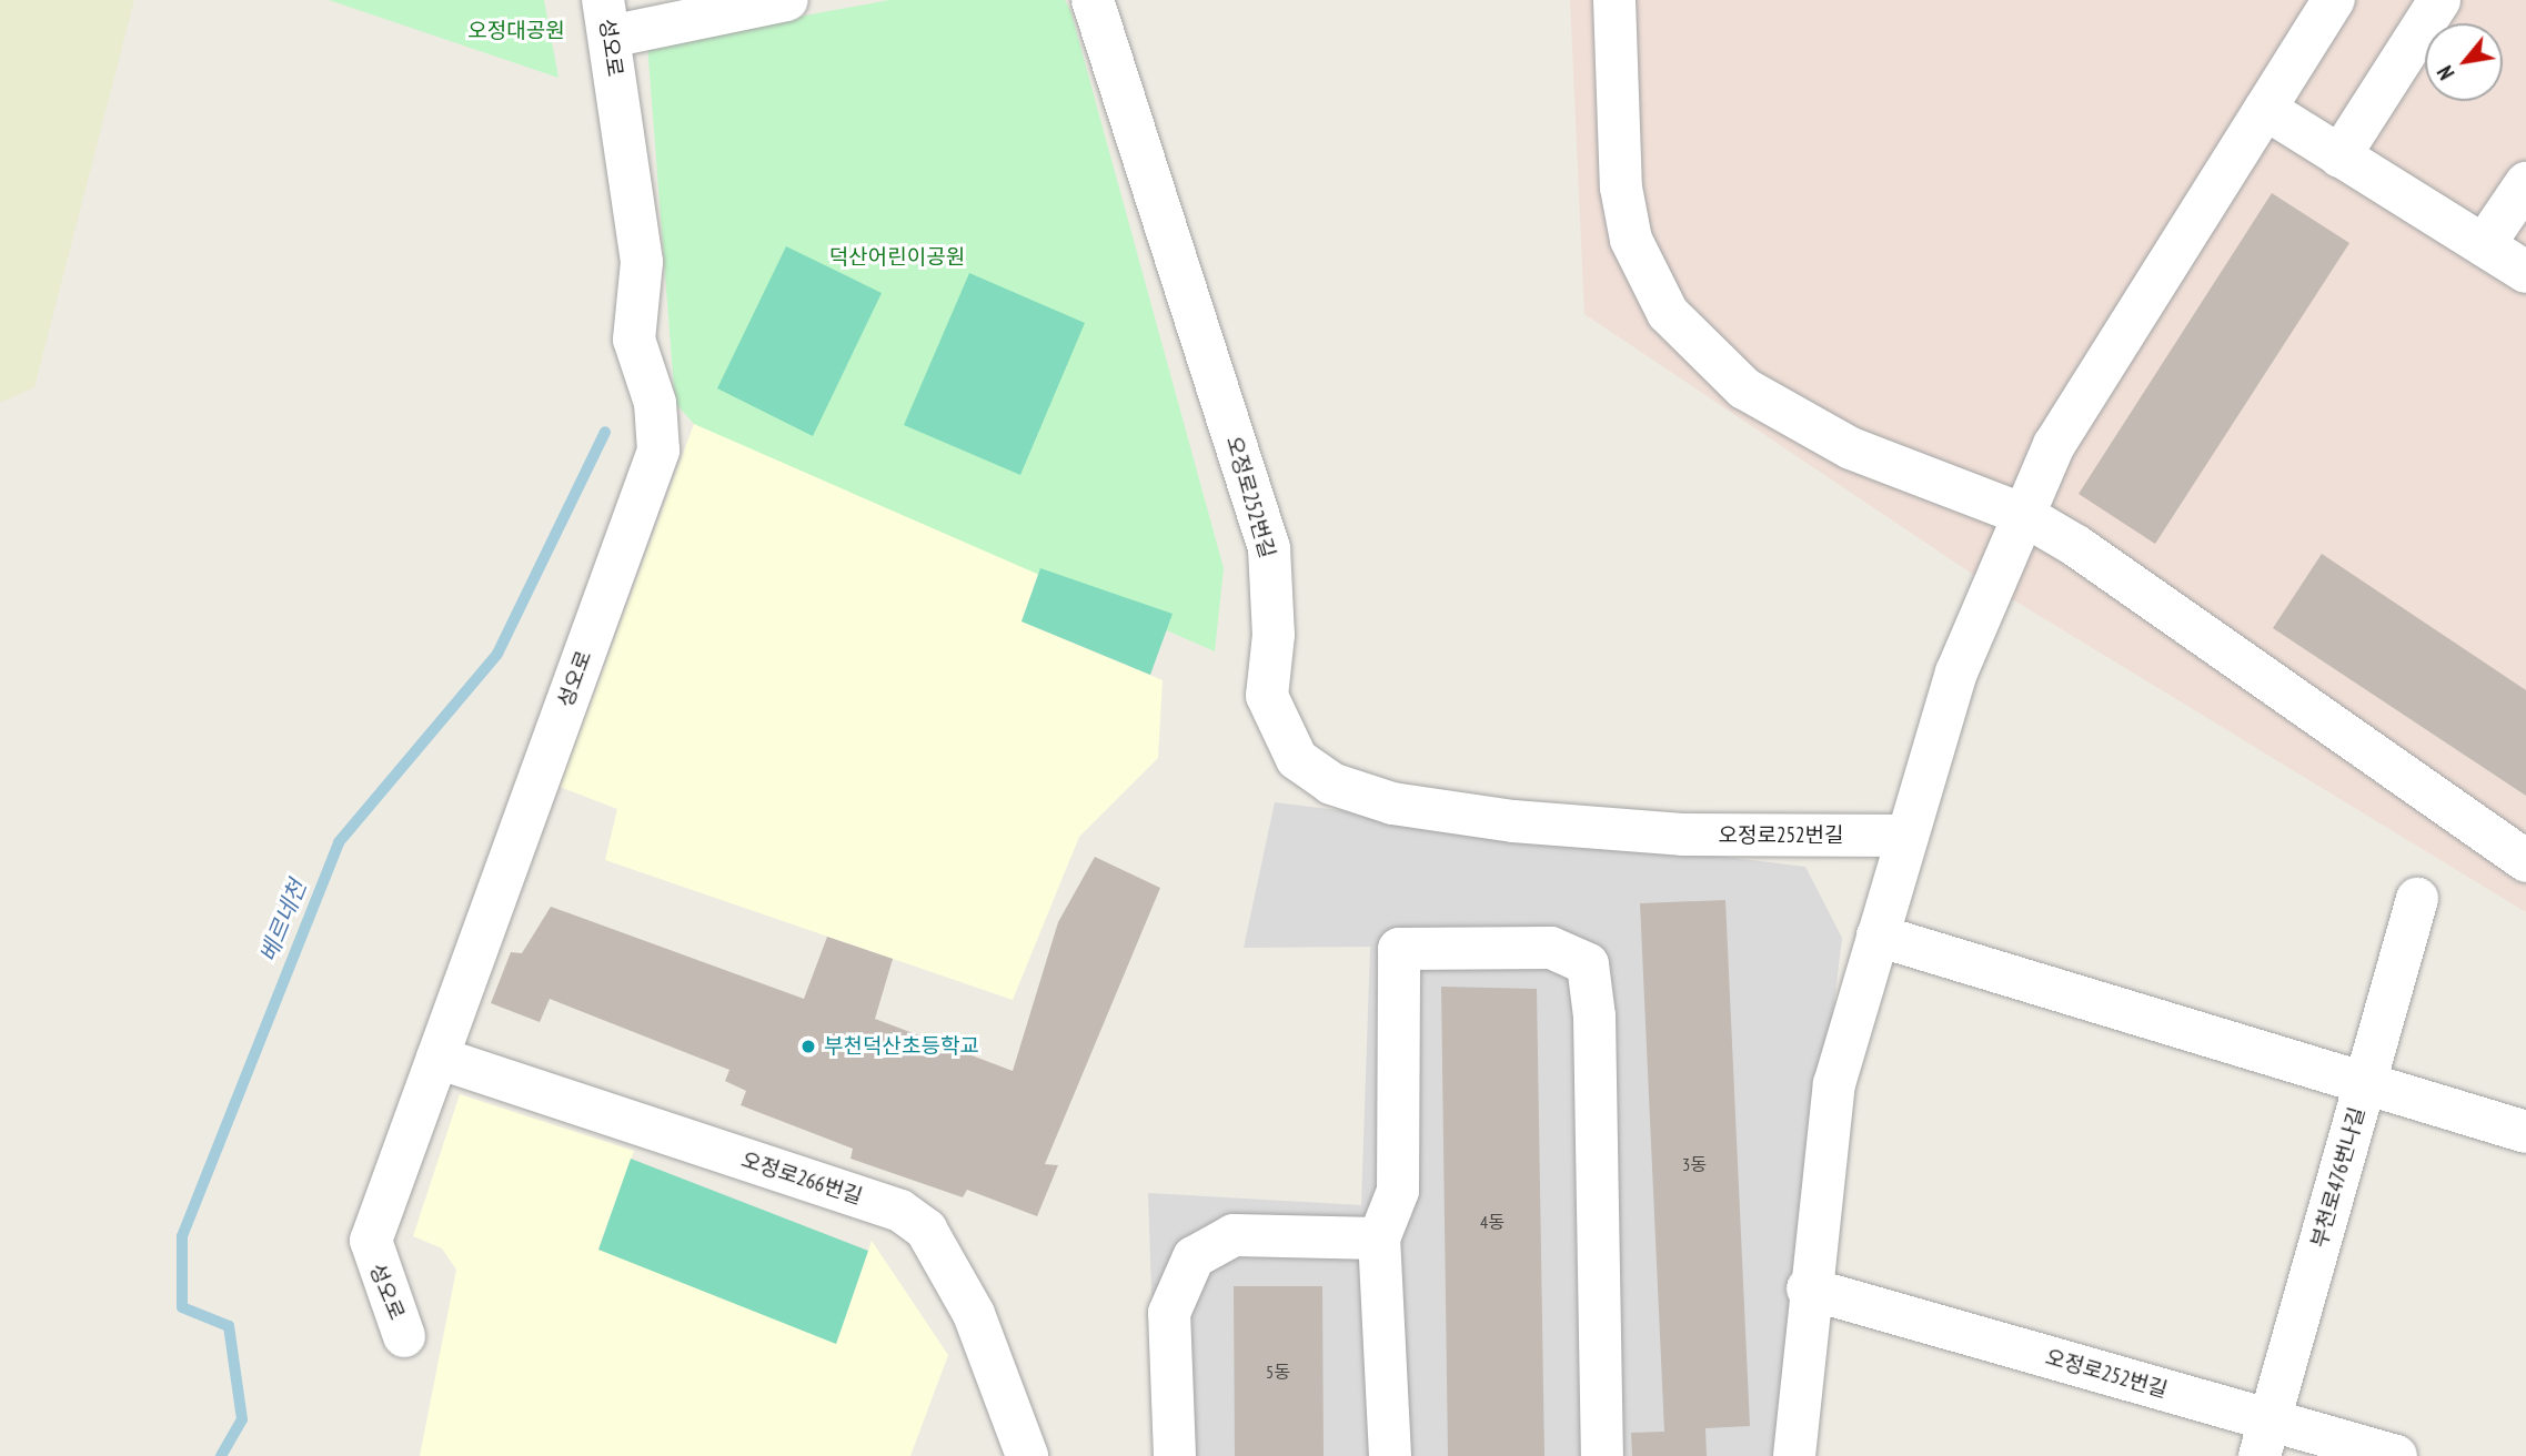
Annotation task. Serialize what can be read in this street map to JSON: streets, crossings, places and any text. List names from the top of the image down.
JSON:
{
  "streets": {
    "street": [
      "성오로",
      "오정로252번길",
      "부천로476번나길",
      "오정로266번길"
    ]
  },
  "crossings": [
    ["성오로", "오정로266번길"],
    ["오정로252번길", "부천로476번나길"]
  ],
  "water": ["베르네천"],
  "parks": ["오정대공원", "덕산어린이공원"],
  "places": ["부천덕산초등학교"],
  "house_numbers": ["3동", "4동", "5동"],
  "north": "bottom left"
}
